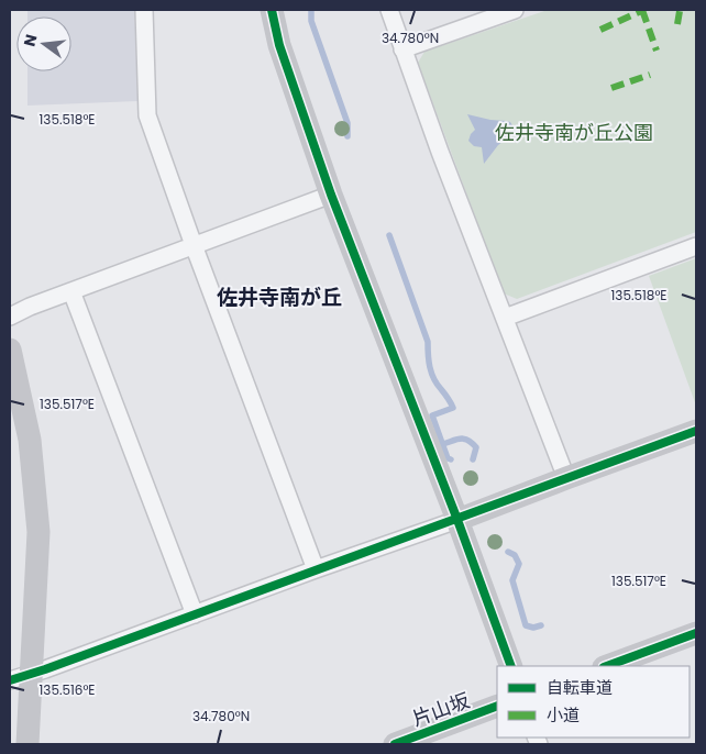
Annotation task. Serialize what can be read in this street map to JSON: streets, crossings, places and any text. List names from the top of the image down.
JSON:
{
  "streets": {
    "street": ["片山坂"]
  },
  "districts": ["佐井寺南が丘"],
  "parks": ["佐井寺南が丘公園"],
  "legend": ["自転車道", "小道"],
  "north": "left",
  "coordinates": [
    "34.780°N",
    "135.518°E",
    "135.517°E",
    "135.516°E"
  ]
}
